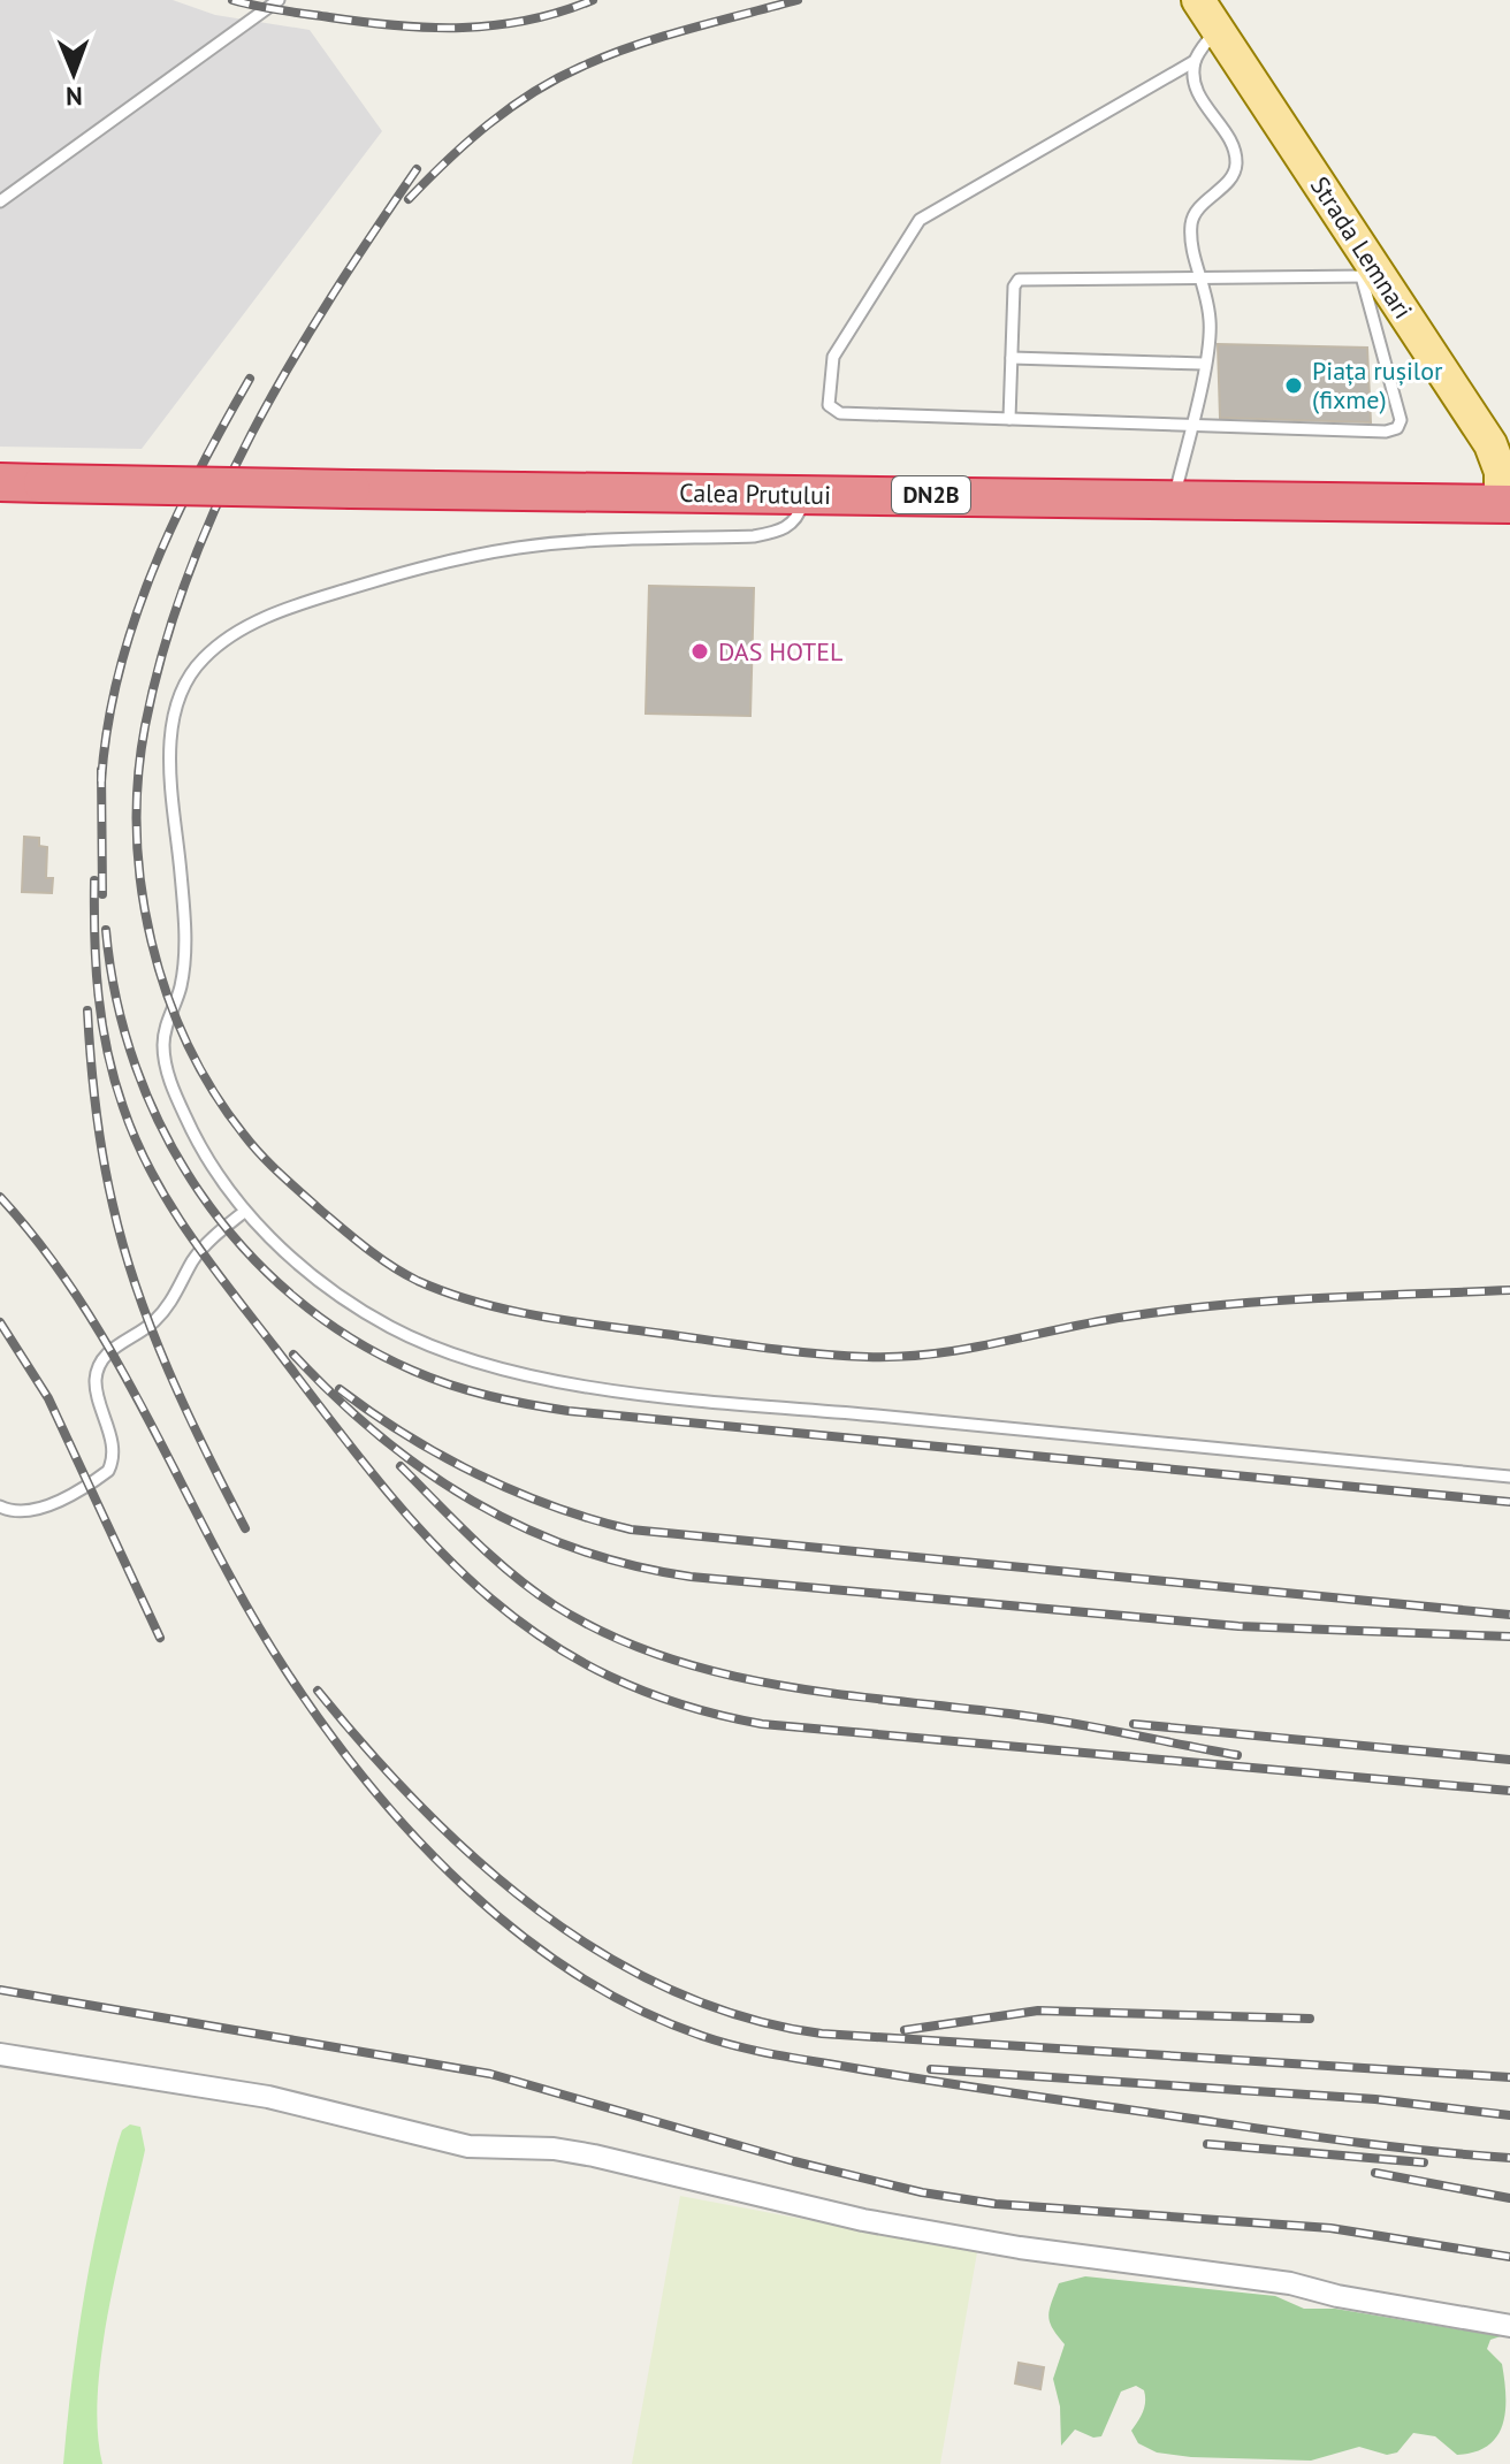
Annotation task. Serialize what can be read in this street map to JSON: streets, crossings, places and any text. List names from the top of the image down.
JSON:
{
  "streets": {
    "highway": ["Calea Prutului", "DN2B"],
    "main road": ["Strada Lemnari"]
  },
  "crossings": [
    ["Strada Lemnari", "Calea Prutului"]
  ],
  "places": ["Piața rușilor (fixme)", "DAS HOTEL"],
  "north": "bottom"
}
